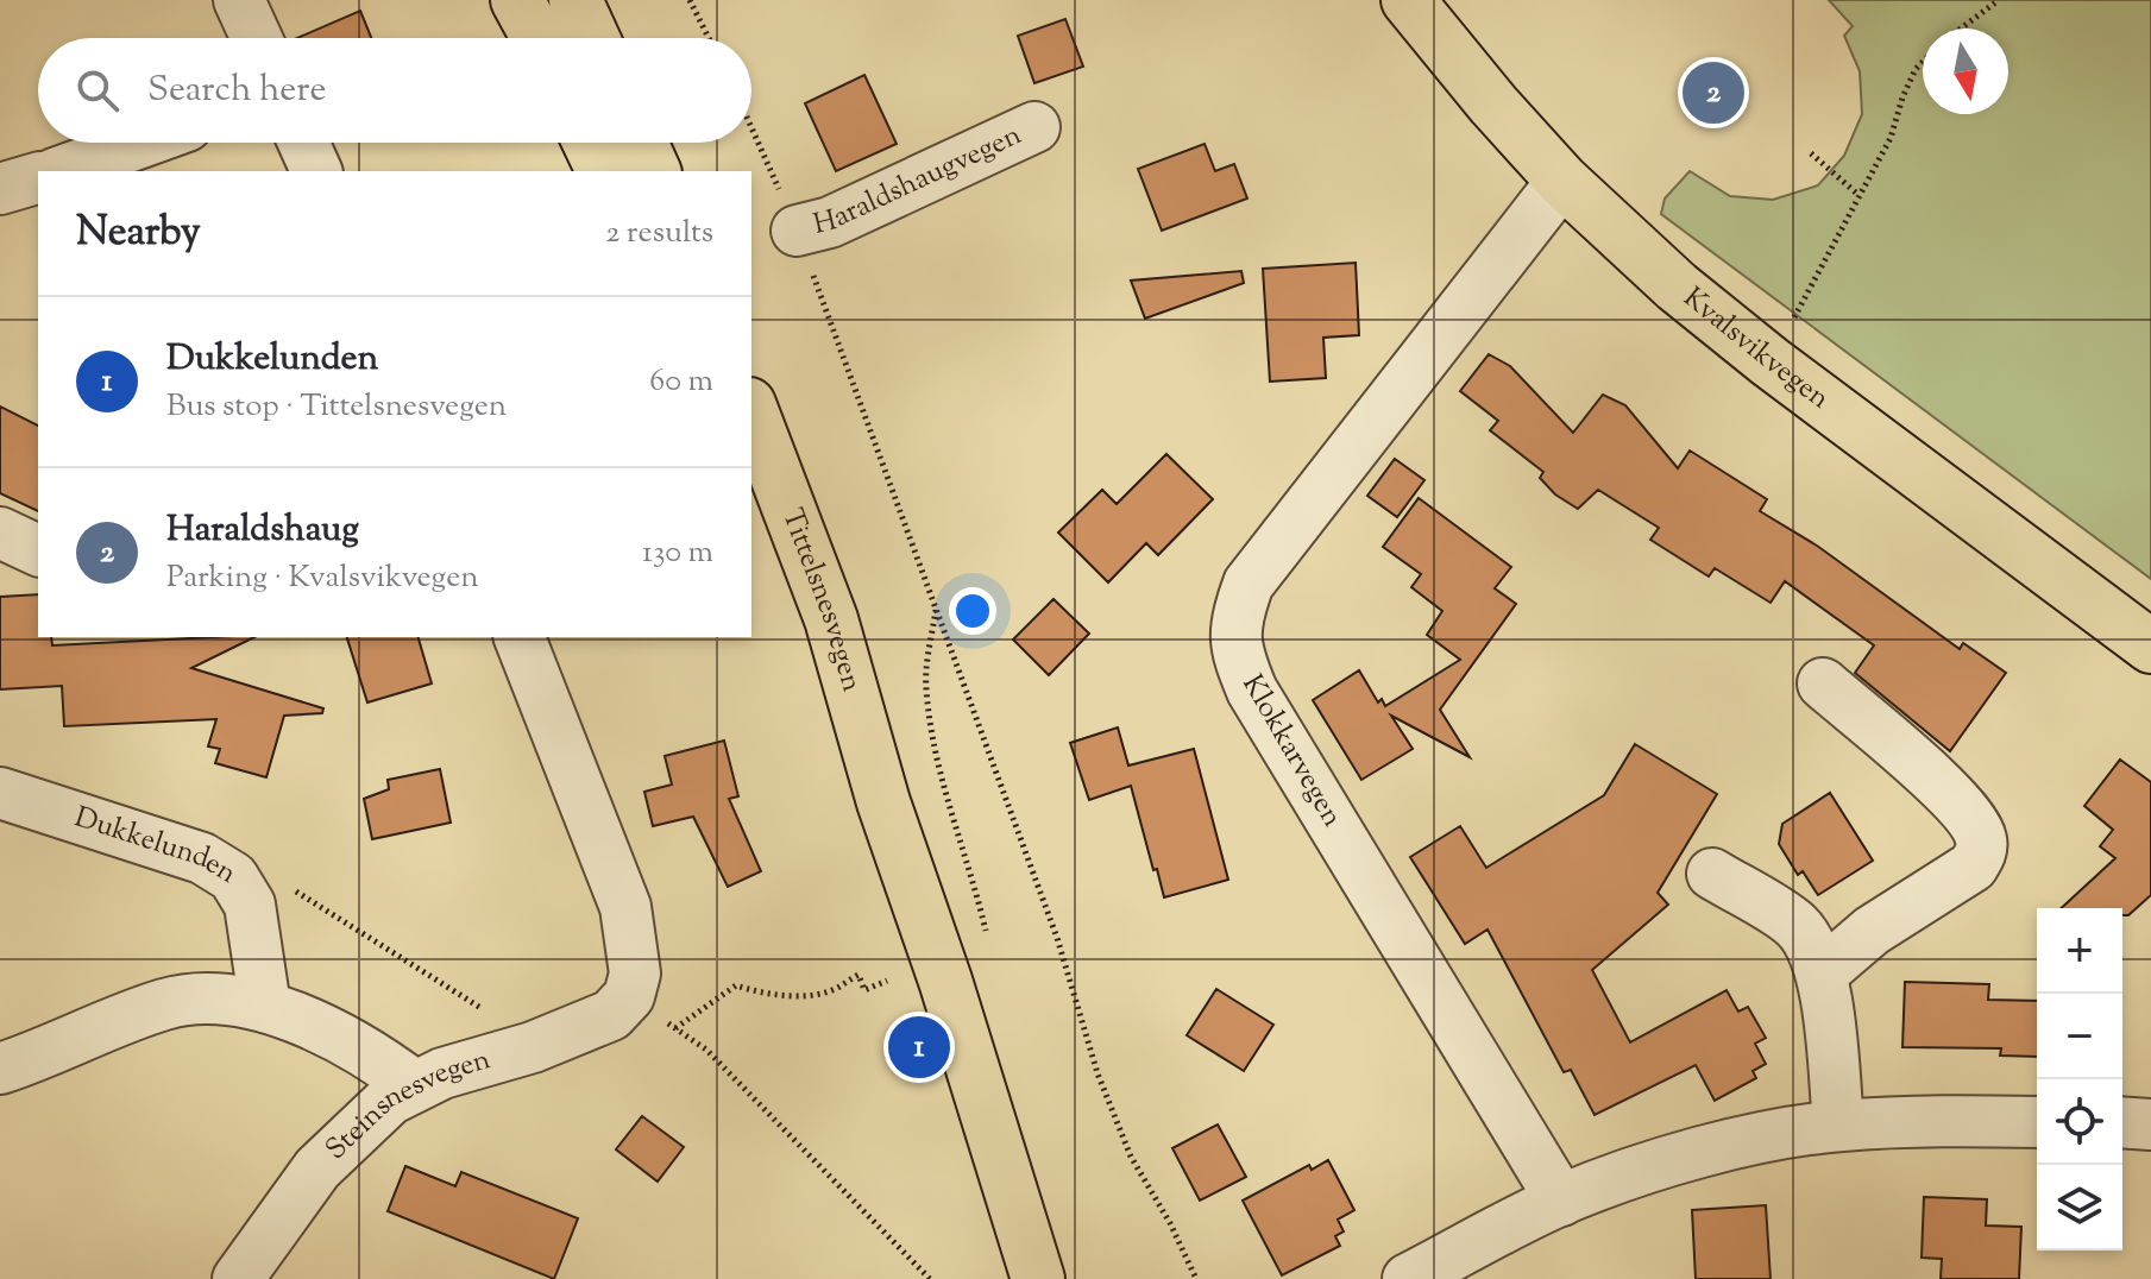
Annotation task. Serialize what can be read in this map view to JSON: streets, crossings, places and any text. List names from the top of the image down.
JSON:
{
  "streets": {
    "main road": ["Kvalsvikvegen", "Tittelsnesvegen"],
    "street": [
      "Haraldshaugvegen",
      "Klokkarvegen",
      "Dukkelunden",
      "Steinsnesvegen"
    ]
  },
  "crossings": [
    ["Kvalsvikvegen", "Klokkarvegen"]
  ],
  "north": "bottom",
  "page": {
    "search": "Search here",
    "pins": ["2", "1"],
    "heading": ["Nearby", "2 results"],
    "list": [
      {
        "mark": "1",
        "name": "Dukkelunden",
        "note": "Bus stop · Tittelsnesvegen",
        "value": "60 m"
      },
      {
        "mark": "2",
        "name": "Haraldshaug",
        "note": "Parking · Kvalsvikvegen",
        "value": "130 m"
      }
    ],
    "map_buttons": ["+", "−"]
  }
}
